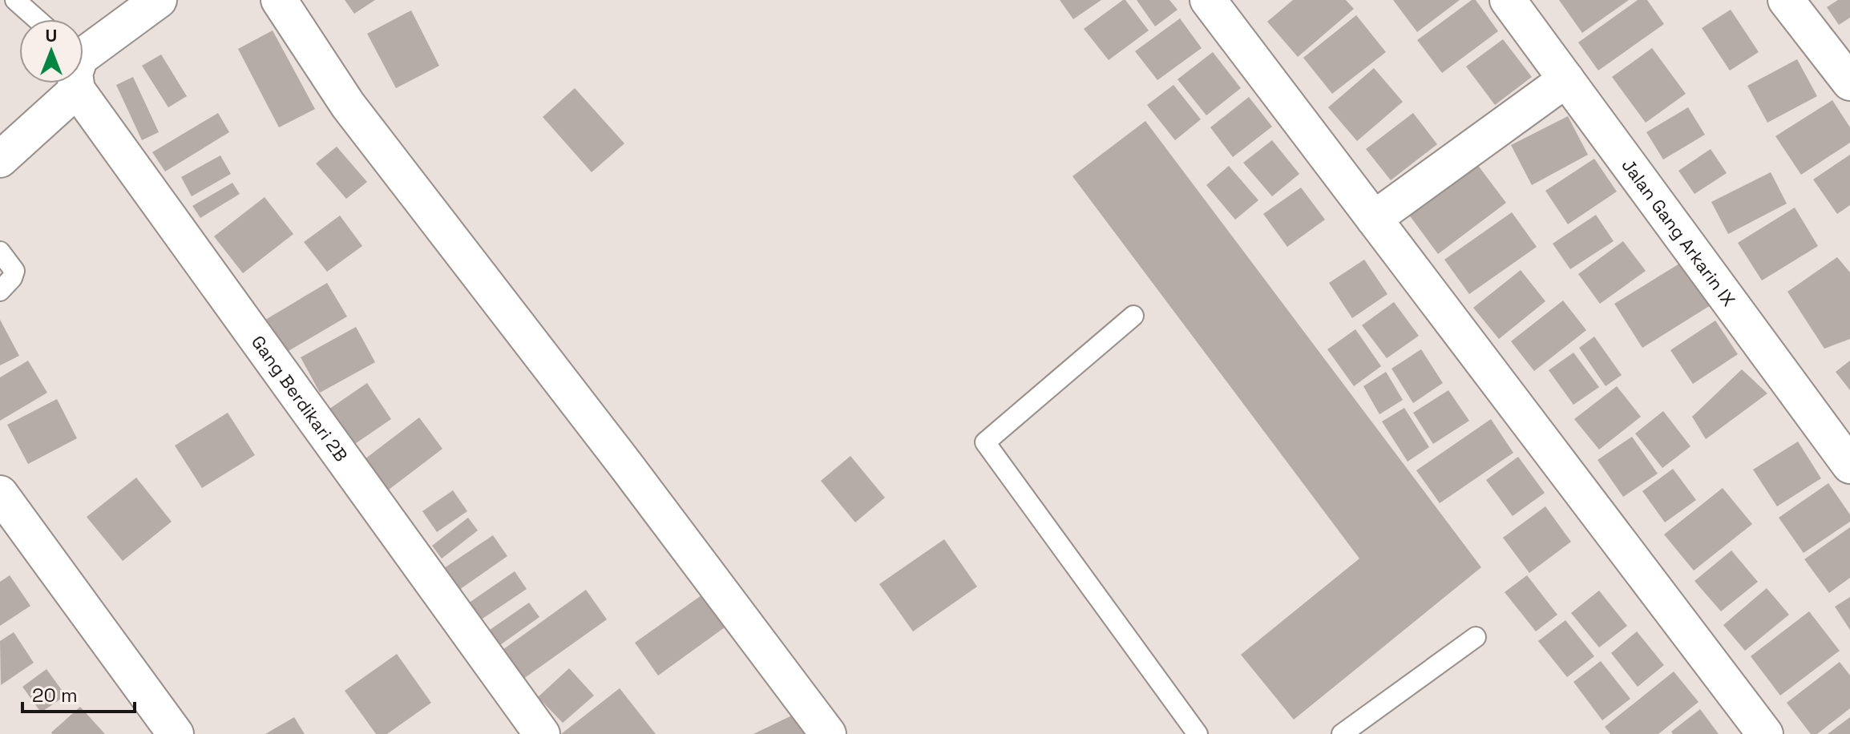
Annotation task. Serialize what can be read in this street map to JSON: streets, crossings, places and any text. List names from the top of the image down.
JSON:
{
  "streets": {
    "street": ["Jalan Gang Arkarin IX", "Gang Berdikari 2B"]
  },
  "scale_bar": "20 m",
  "north": "top"
}
